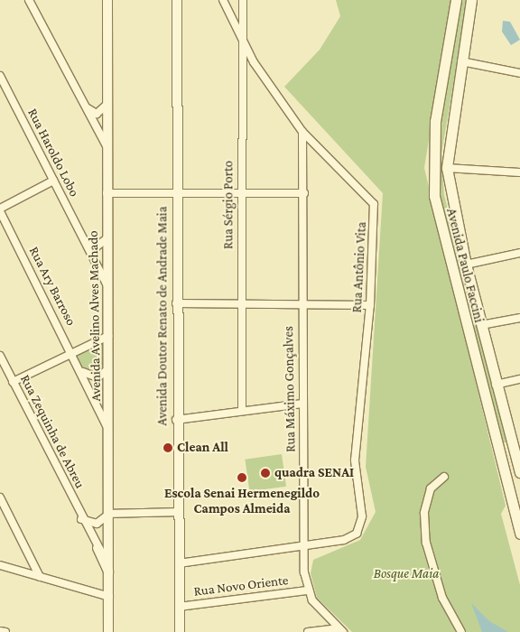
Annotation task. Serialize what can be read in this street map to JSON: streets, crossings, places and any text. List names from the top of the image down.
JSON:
{
  "streets": {
    "main road": ["Avenida Paulo Faccini"],
    "street": [
      "Rua Haroldo Lobo",
      "Rua Sérgio Porto",
      "Rua Antônio Vita",
      "Rua Ary Barroso",
      "Avenida Avelino Alves Machado",
      "Avenida Doutor Renato de Andrade Maia",
      "Rua Máximo Gonçalves",
      "Rua Zequinha de Abreu",
      "Rua Novo Oriente"
    ]
  },
  "crossings": [
    ["Rua Haroldo Lobo", "Avenida Avelino Alves Machado"],
    ["Rua Sérgio Porto", "Rua Antônio Vita"],
    ["Rua Antônio Vita", "Avenida Doutor Renato de Andrade Maia"],
    ["Rua Antônio Vita", "Rua Máximo Gonçalves"],
    ["Rua Ary Barroso", "Avenida Avelino Alves Machado"],
    ["Avenida Doutor Renato de Andrade Maia", "Rua Novo Oriente"],
    ["Rua Máximo Gonçalves", "Rua Novo Oriente"]
  ],
  "parks": ["Bosque Maia"],
  "places": ["Clean All", "quadra SENAI", "Escola Senai Hermenegildo Campos Almeida"]
}
